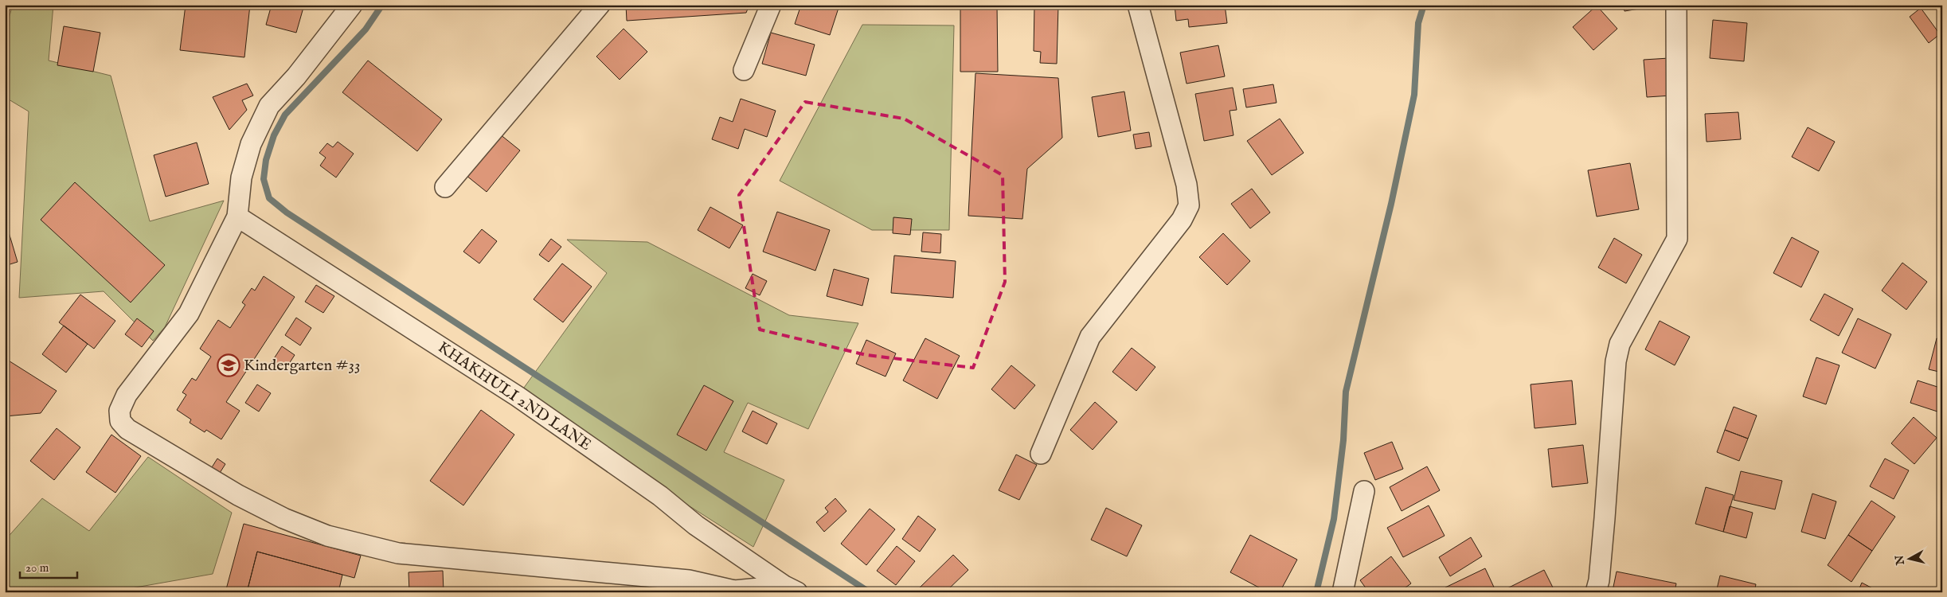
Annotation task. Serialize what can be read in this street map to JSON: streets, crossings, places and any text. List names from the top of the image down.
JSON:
{
  "streets": {
    "street": ["KHAKHULI 2ND LANE"]
  },
  "places": {
    "school or university": ["Kindergarten #33"]
  },
  "scale_bar": "20 m",
  "north": "left"
}
